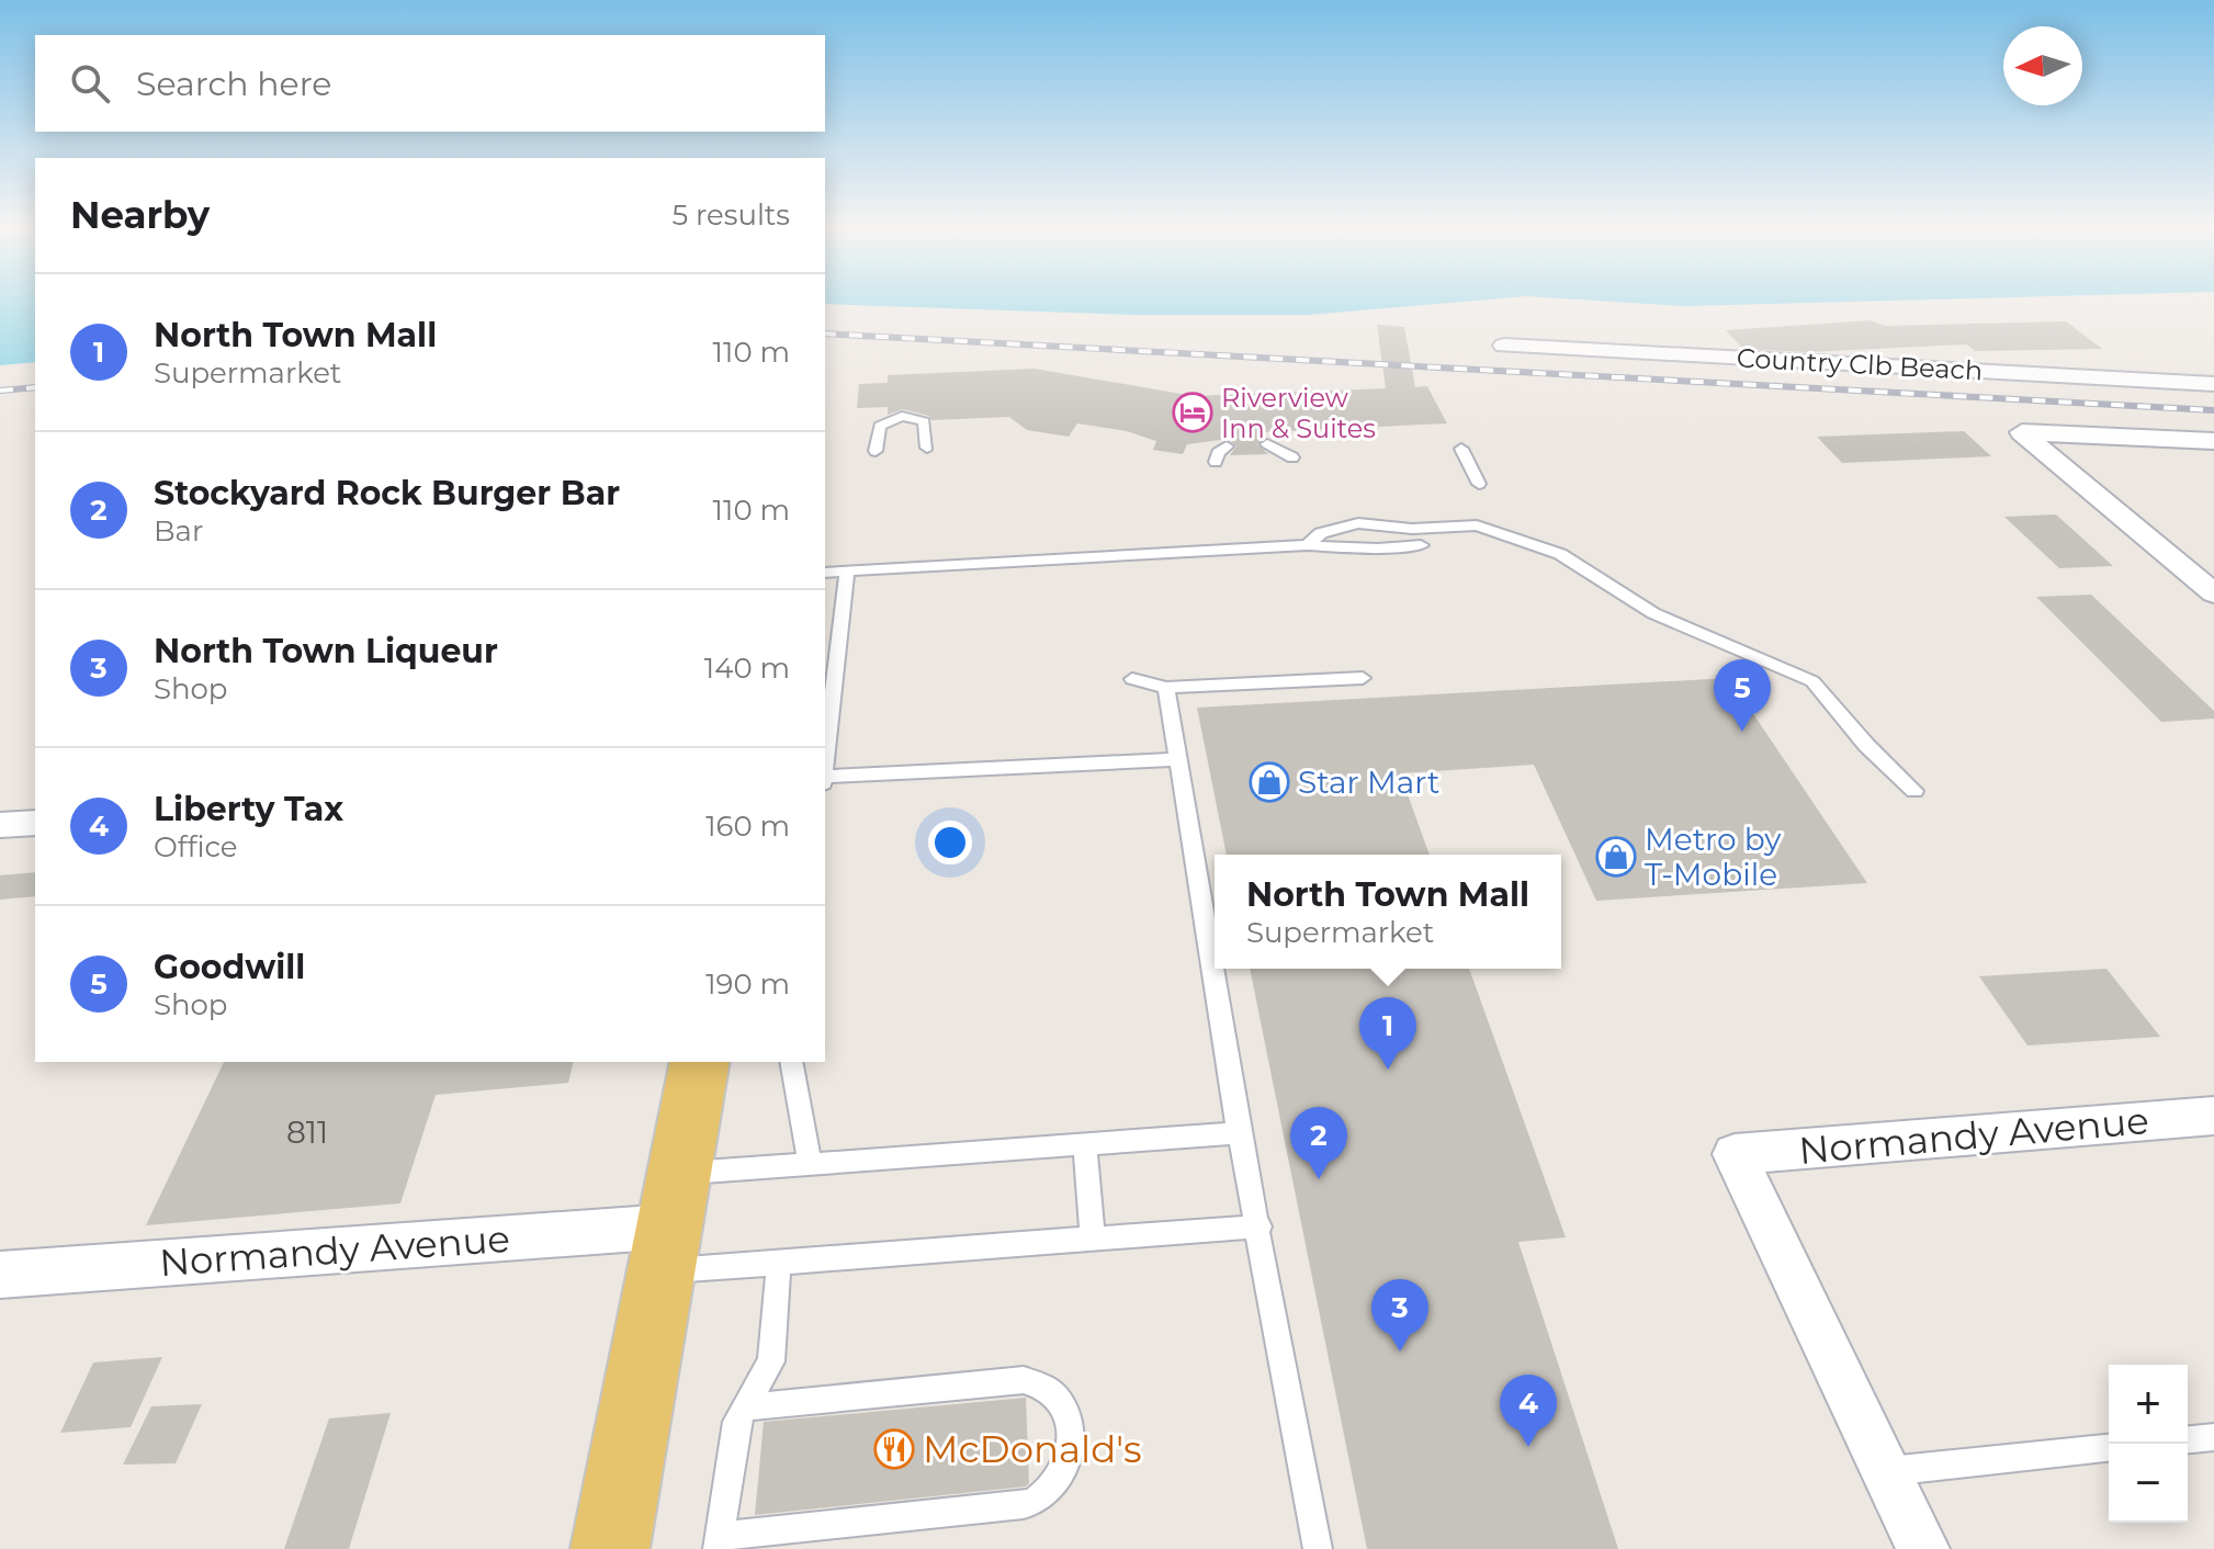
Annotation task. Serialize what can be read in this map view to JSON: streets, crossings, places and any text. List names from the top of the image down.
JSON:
{
  "streets": {
    "street": ["Country Clb Beach", "Normandy Avenue"]
  },
  "places": {
    "hotel": ["Riverview Inn & Suites"],
    "shop": ["Star Mart", "Metro by T-Mobile"],
    "restaurant": ["McDonald's"]
  },
  "house_numbers": ["811"],
  "north": "left",
  "page": {
    "search": "Search here",
    "heading": ["Nearby", "5 results"],
    "list": [
      {
        "mark": "1",
        "name": "North Town Mall",
        "note": "Supermarket",
        "value": "110 m"
      },
      {
        "mark": "2",
        "name": "Stockyard Rock Burger Bar",
        "note": "Bar",
        "value": "110 m"
      },
      {
        "mark": "3",
        "name": "North Town Liqueur",
        "note": "Shop",
        "value": "140 m"
      },
      {
        "mark": "4",
        "name": "Liberty Tax",
        "note": "Office",
        "value": "160 m"
      },
      {
        "mark": "5",
        "name": "Goodwill",
        "note": "Shop",
        "value": "190 m"
      }
    ],
    "pins": [
      "5",
      "1",
      "2",
      "3",
      "4"
    ],
    "popup": ["North Town Mall", "Supermarket"],
    "map_buttons": ["+", "−"]
  }
}
